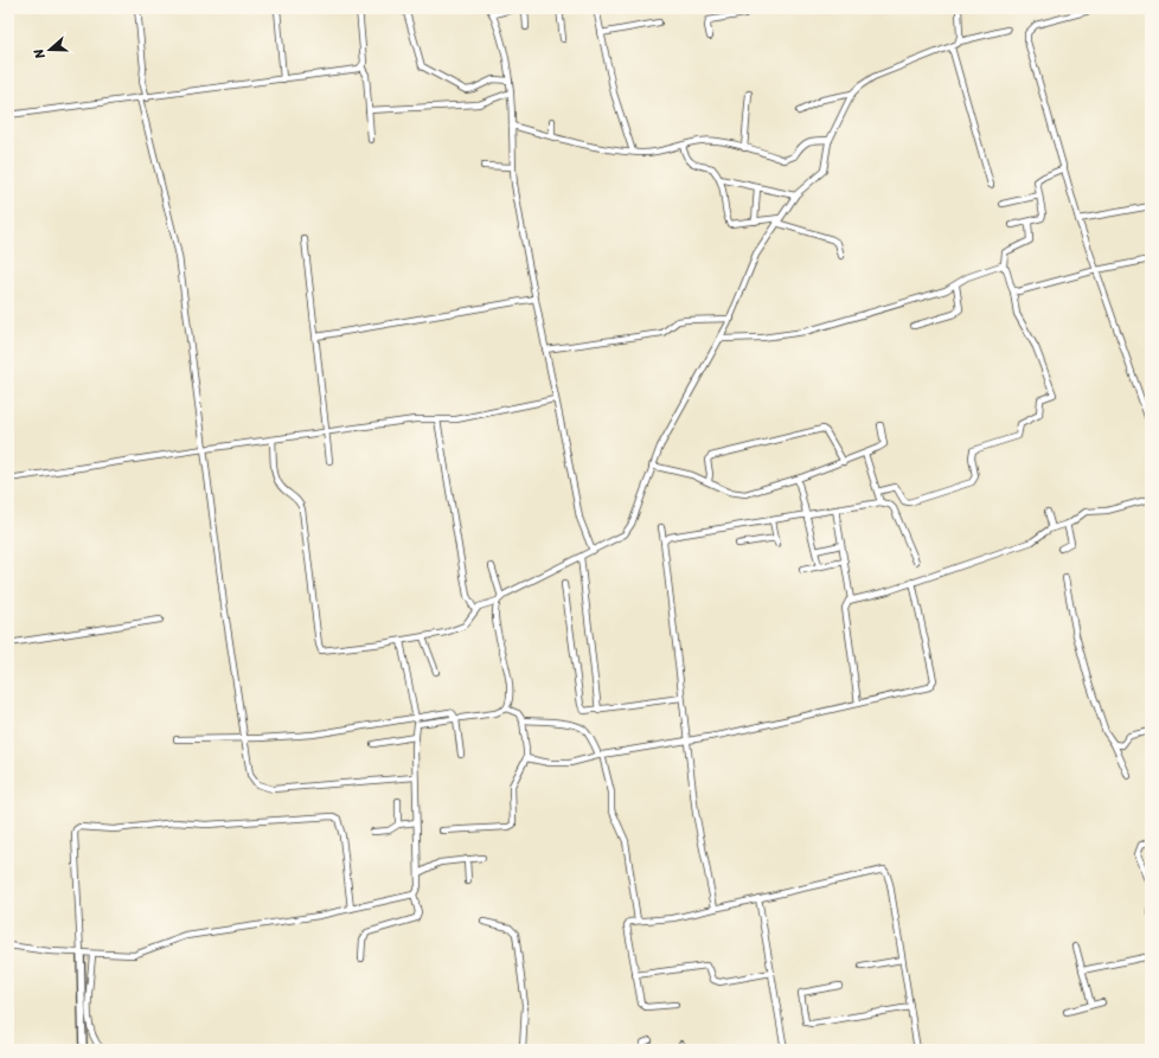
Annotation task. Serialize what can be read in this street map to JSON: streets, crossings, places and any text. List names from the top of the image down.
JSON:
{
  "north": "left"
}
